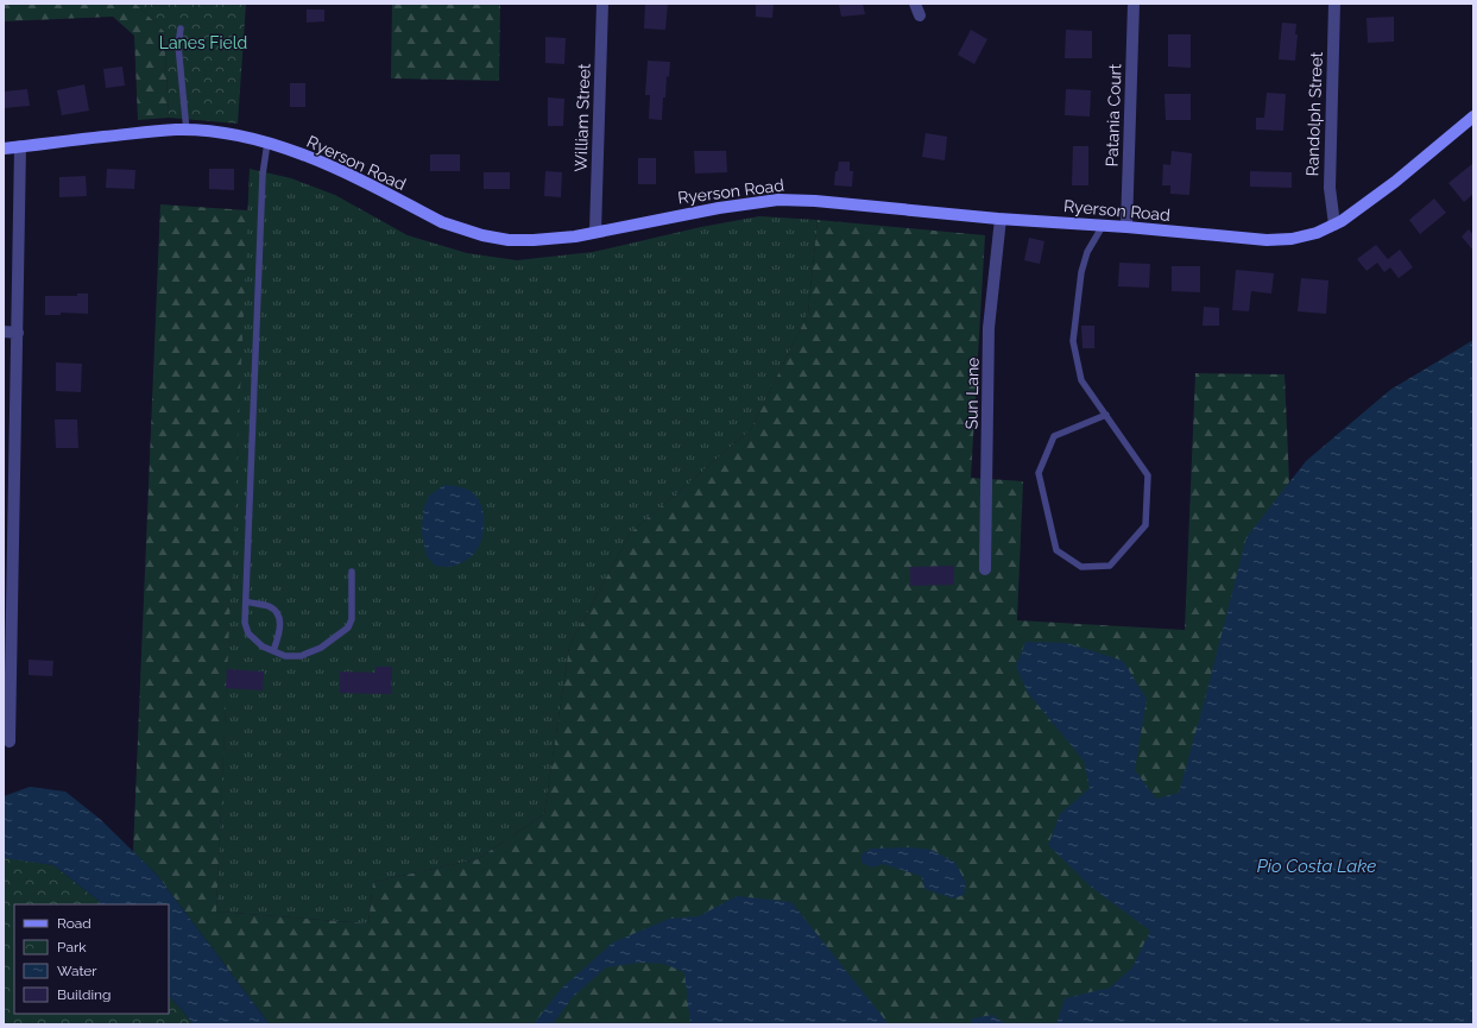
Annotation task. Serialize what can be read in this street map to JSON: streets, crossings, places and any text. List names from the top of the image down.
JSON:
{
  "streets": {
    "street": [
      "Randolph Street",
      "Patania Court",
      "William Street",
      "Ryerson Road",
      "Sun Lane"
    ]
  },
  "crossings": [
    ["Randolph Street", "Ryerson Road"],
    ["Patania Court", "Ryerson Road"],
    ["William Street", "Ryerson Road"],
    ["Ryerson Road", "Sun Lane"]
  ],
  "water": ["Pio Costa Lake"],
  "parks": ["Lanes Field"],
  "legend": [
    "Road",
    "Park",
    "Water",
    "Building"
  ]
}
